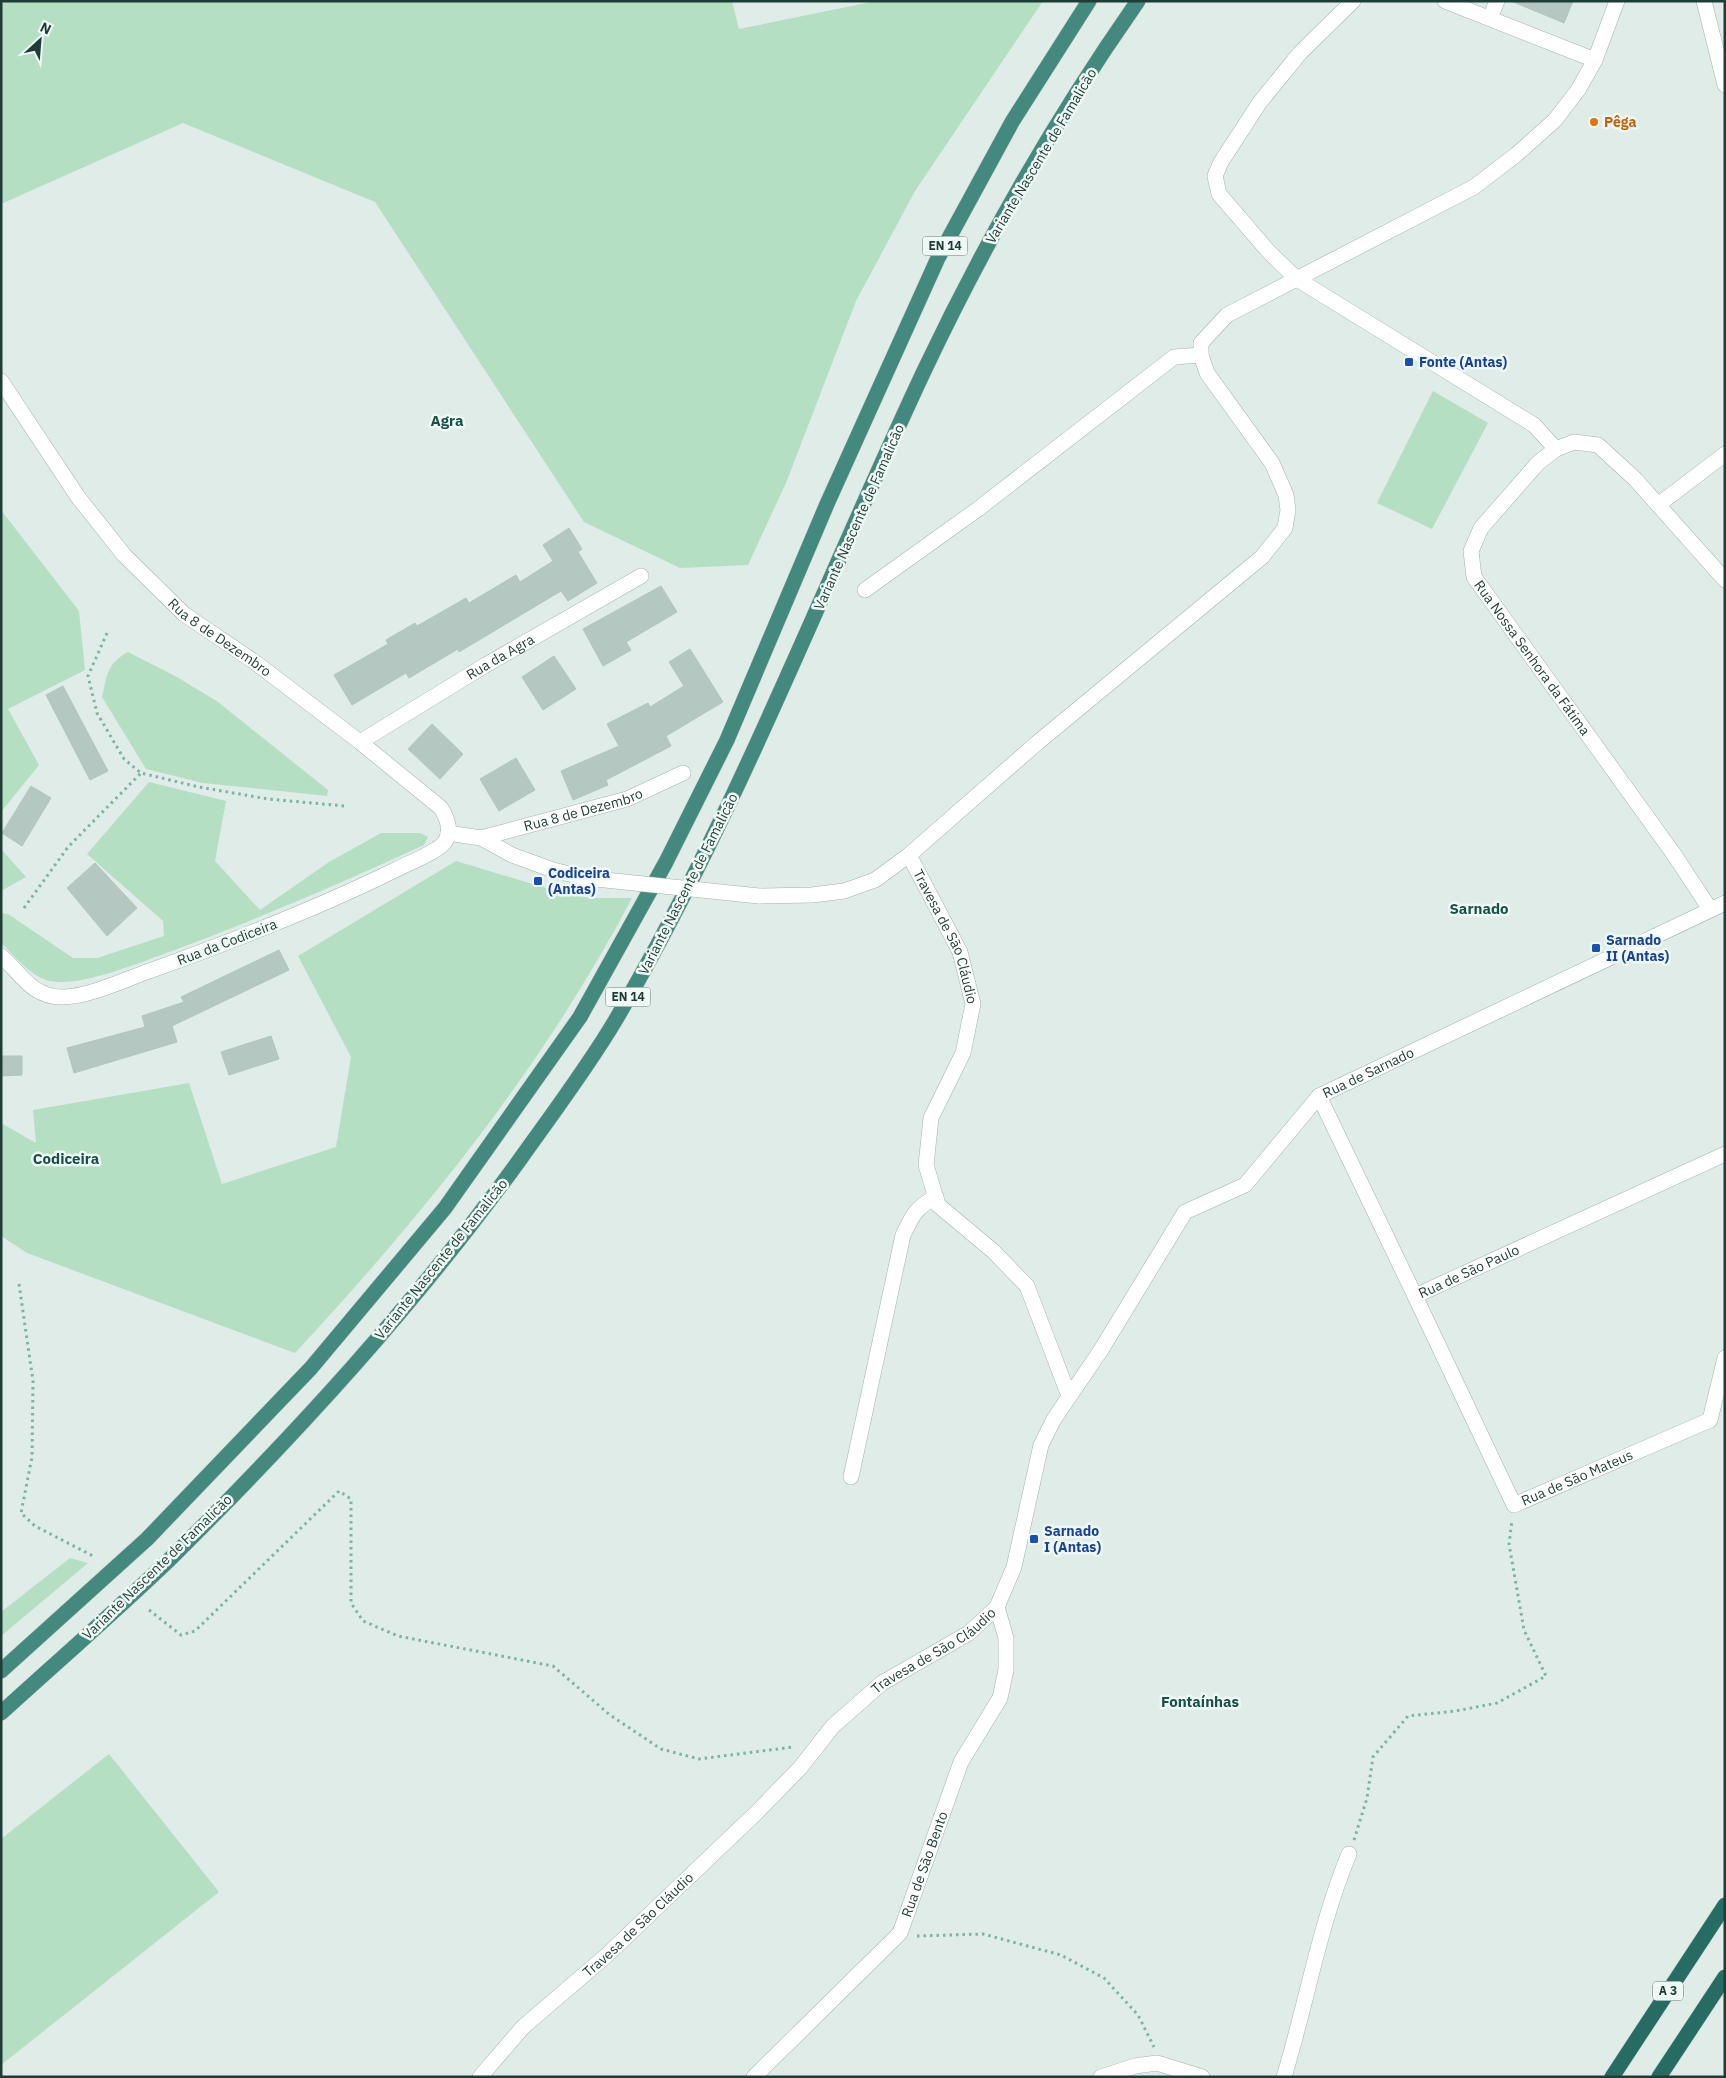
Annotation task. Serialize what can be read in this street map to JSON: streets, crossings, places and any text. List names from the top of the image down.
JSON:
{
  "streets": {
    "highway": ["Variante Nascente de Famalicão", "EN 14", "A 3"],
    "street": [
      "Rua 8 de Dezembro",
      "Rua da Agra",
      "Rua Nossa Senhora da Fátima",
      "Travesa de São Cláudio",
      "Rua da Codiceira",
      "Rua de Sarnado",
      "Rua de São Paulo",
      "Rua de São Mateus",
      "Rua de São Bento"
    ]
  },
  "crossings": [
    ["Rua 8 de Dezembro", "Rua da Agra"],
    ["Rua 8 de Dezembro", "Travesa de São Cláudio"],
    ["Rua 8 de Dezembro", "Rua da Codiceira"],
    ["Rua Nossa Senhora da Fátima", "Rua de Sarnado"],
    ["Travesa de São Cláudio", "Rua de Sarnado"],
    ["Travesa de São Cláudio", "Rua de São Bento"],
    ["Rua de Sarnado", "Rua de São Paulo"],
    ["Rua de São Paulo", "Rua de São Mateus"]
  ],
  "districts": [
    "Agra",
    "Sarnado",
    "Codiceira",
    "Fontaínhas"
  ],
  "places": {
    "other": ["Pêga"],
    "transit": [
      "Fonte (Antas)",
      "Codiceira (Antas)",
      "Sarnado II (Antas)",
      "Sarnado I (Antas)"
    ]
  },
  "north": "top right"
}
